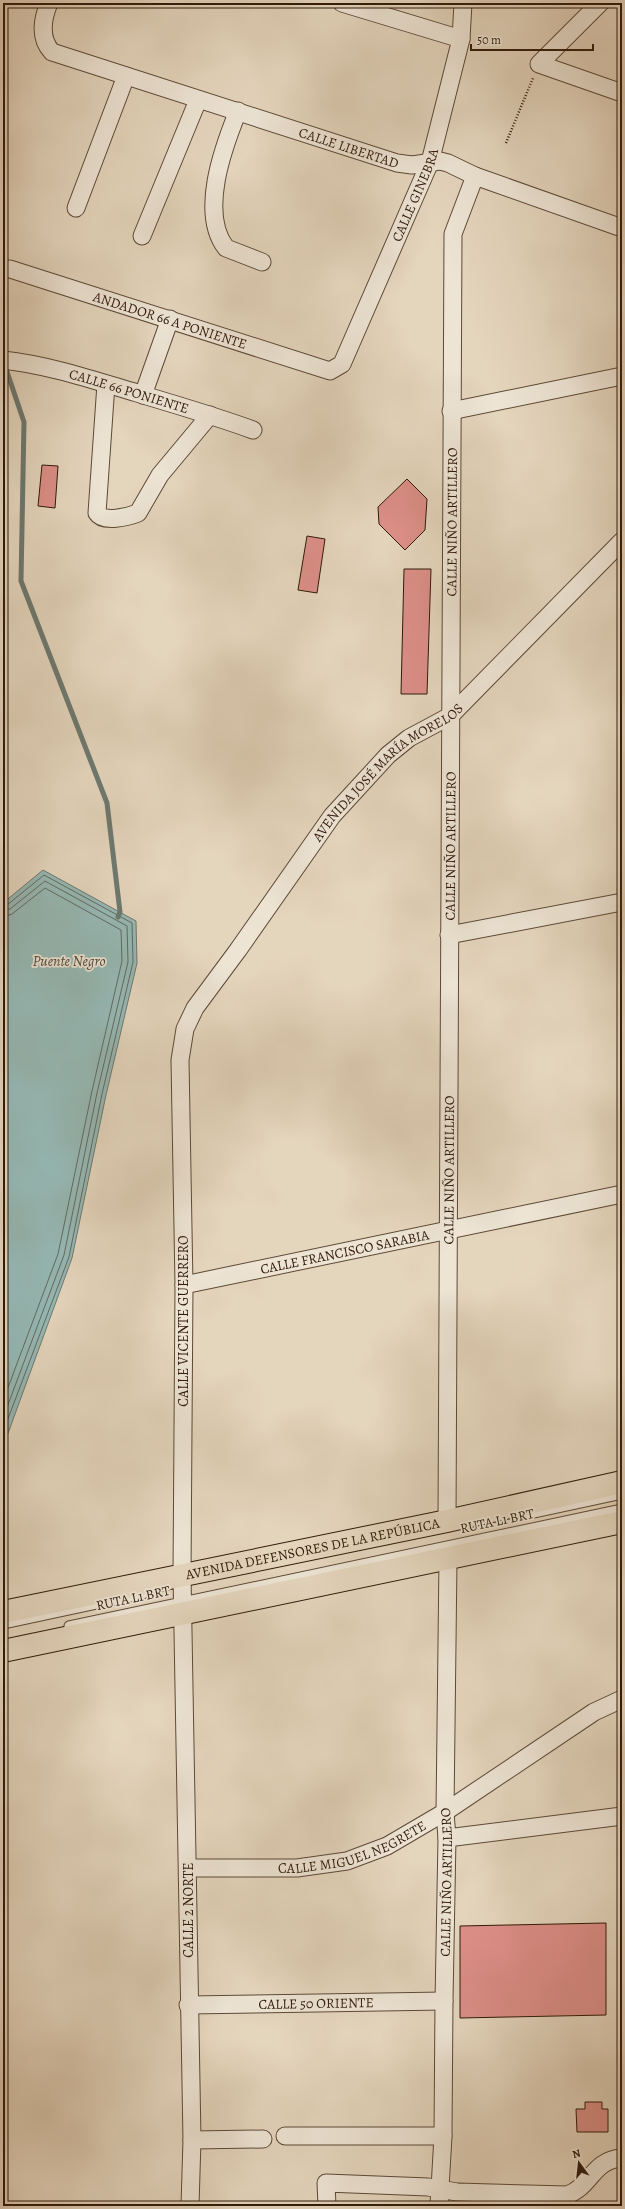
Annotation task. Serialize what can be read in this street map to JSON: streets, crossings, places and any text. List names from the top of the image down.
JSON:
{
  "streets": {
    "main road": ["AVENIDA DEFENSORES DE LA REPÚBLICA"],
    "street": [
      "CALLE LIBERTAD",
      "CALLE GINEBRA",
      "ANDADOR 66 A PONIENTE",
      "CALLE 66 PONIENTE",
      "CALLE NIÑO ARTILLERO",
      "AVENIDA JOSÉ MARÍA MORELOS",
      "CALLE FRANCISCO SARABIA",
      "CALLE VICENTE GUERRERO",
      "CALLE MIGUEL NEGRETE",
      "CALLE 2 NORTE",
      "CALLE 50 ORIENTE"
    ],
    "lane": ["RUTA L1 BRT"]
  },
  "crossings": [
    ["CALLE LIBERTAD", "CALLE GINEBRA"],
    ["CALLE LIBERTAD", "CALLE NIÑO ARTILLERO"],
    ["CALLE GINEBRA", "ANDADOR 66 A PONIENTE"],
    ["CALLE NIÑO ARTILLERO", "AVENIDA JOSÉ MARÍA MORELOS"],
    ["CALLE NIÑO ARTILLERO", "CALLE FRANCISCO SARABIA"],
    ["CALLE NIÑO ARTILLERO", "RUTA L1 BRT"],
    ["CALLE NIÑO ARTILLERO", "AVENIDA DEFENSORES DE LA REPÚBLICA"],
    ["CALLE NIÑO ARTILLERO", "CALLE MIGUEL NEGRETE"],
    ["CALLE NIÑO ARTILLERO", "CALLE 50 ORIENTE"],
    ["AVENIDA JOSÉ MARÍA MORELOS", "CALLE VICENTE GUERRERO"],
    ["CALLE FRANCISCO SARABIA", "CALLE VICENTE GUERRERO"],
    ["CALLE VICENTE GUERRERO", "RUTA L1 BRT"],
    ["CALLE VICENTE GUERRERO", "AVENIDA DEFENSORES DE LA REPÚBLICA"],
    ["CALLE VICENTE GUERRERO", "CALLE 2 NORTE"],
    ["RUTA L1 BRT", "AVENIDA DEFENSORES DE LA REPÚBLICA"],
    ["RUTA L1 BRT", "CALLE 2 NORTE"],
    ["AVENIDA DEFENSORES DE LA REPÚBLICA", "CALLE 2 NORTE"],
    ["CALLE MIGUEL NEGRETE", "CALLE 2 NORTE"],
    ["CALLE 2 NORTE", "CALLE 50 ORIENTE"]
  ],
  "water": ["Puente Negro"],
  "scale_bar": "50 m",
  "north": "top"
}
